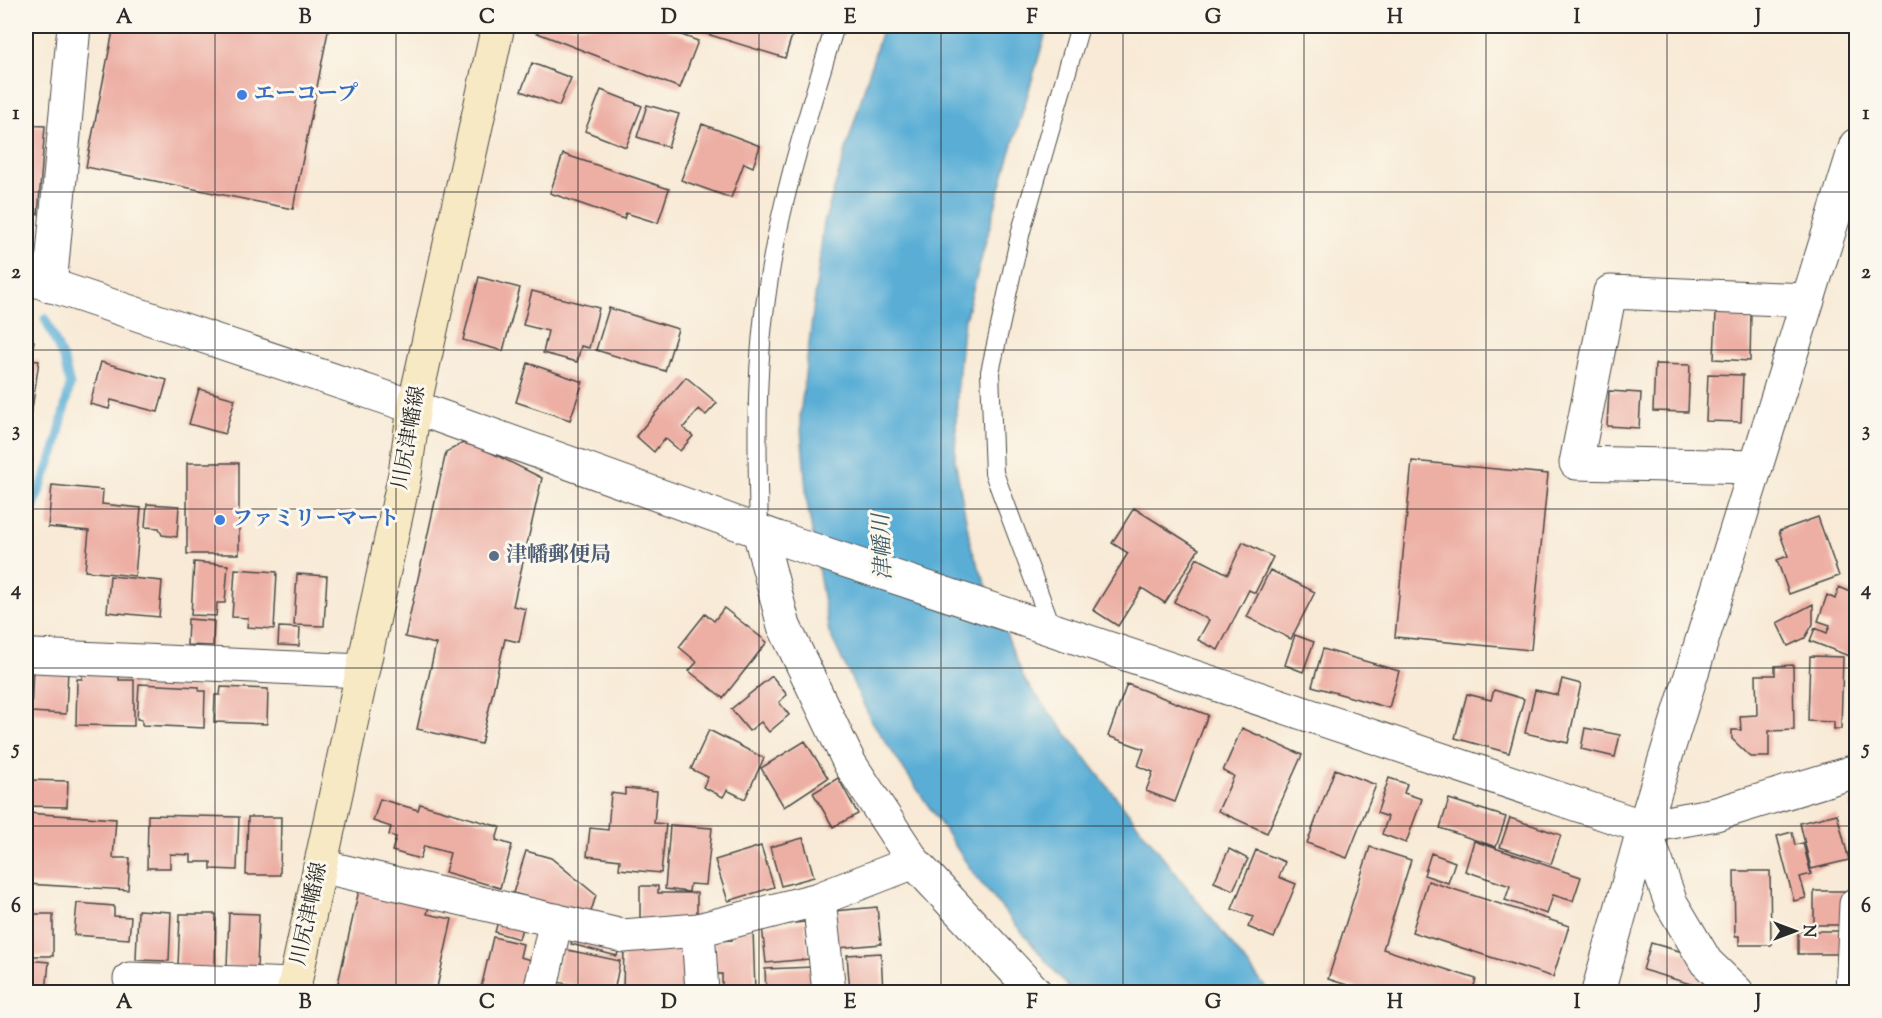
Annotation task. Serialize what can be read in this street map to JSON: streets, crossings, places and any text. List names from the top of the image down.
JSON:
{
  "streets": {
    "main road": ["川尻津幡線"]
  },
  "water": ["津幡川"],
  "places": ["エーコープ", "ファミリーマート", "津幡郵便局"],
  "north": "right",
  "grid": {
    "columns": [
      "A",
      "B",
      "C",
      "D",
      "E",
      "F",
      "G",
      "H",
      "I",
      "J"
    ],
    "rows": [
      "1",
      "2",
      "3",
      "4",
      "5",
      "6"
    ]
  }
}
